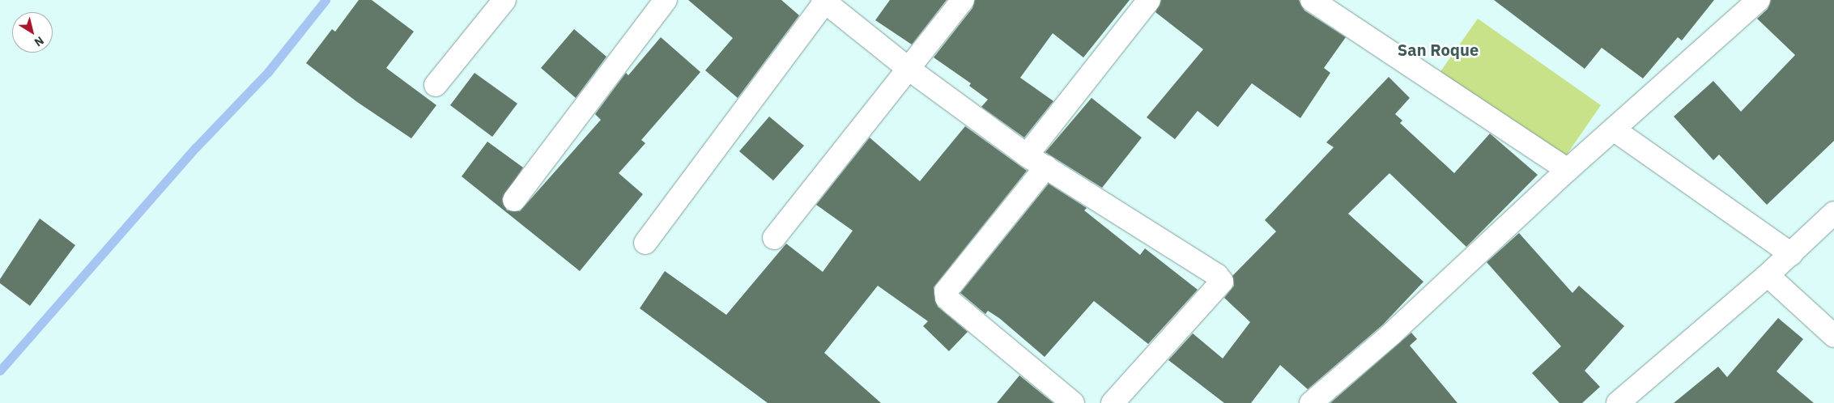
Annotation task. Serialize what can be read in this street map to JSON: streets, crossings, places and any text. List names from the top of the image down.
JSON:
{
  "districts": ["San Roque"],
  "north": "bottom right"
}
